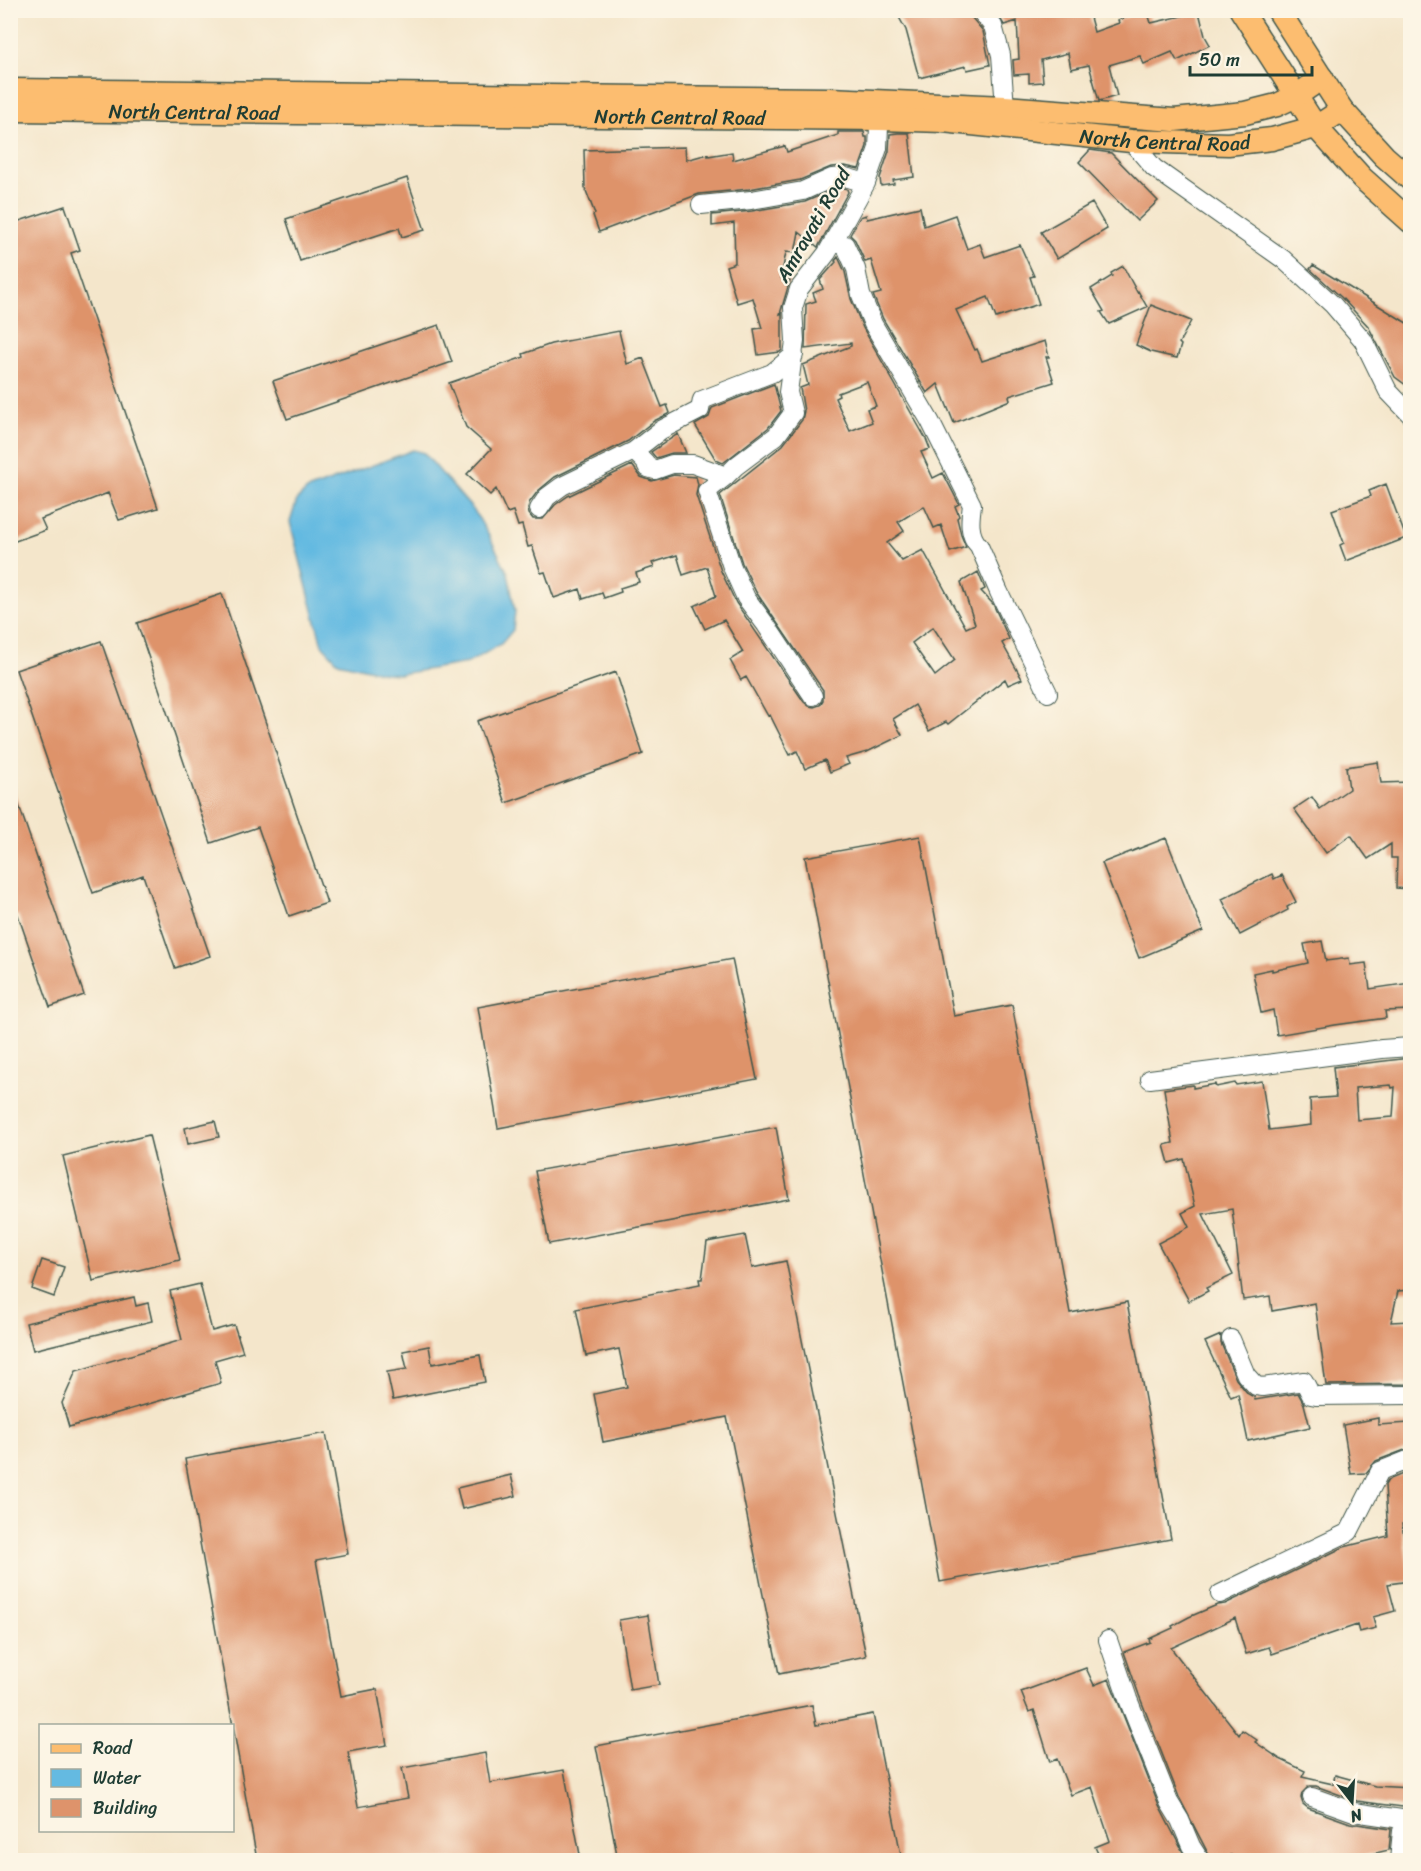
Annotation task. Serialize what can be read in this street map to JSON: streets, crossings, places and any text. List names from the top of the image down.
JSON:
{
  "streets": {
    "main road": ["North Central Road"],
    "street": ["Amravati Road"]
  },
  "crossings": [
    ["North Central Road", "Amravati Road"]
  ],
  "legend": ["Road", "Water", "Building"],
  "scale_bar": "50 m",
  "north": "bottom"
}
